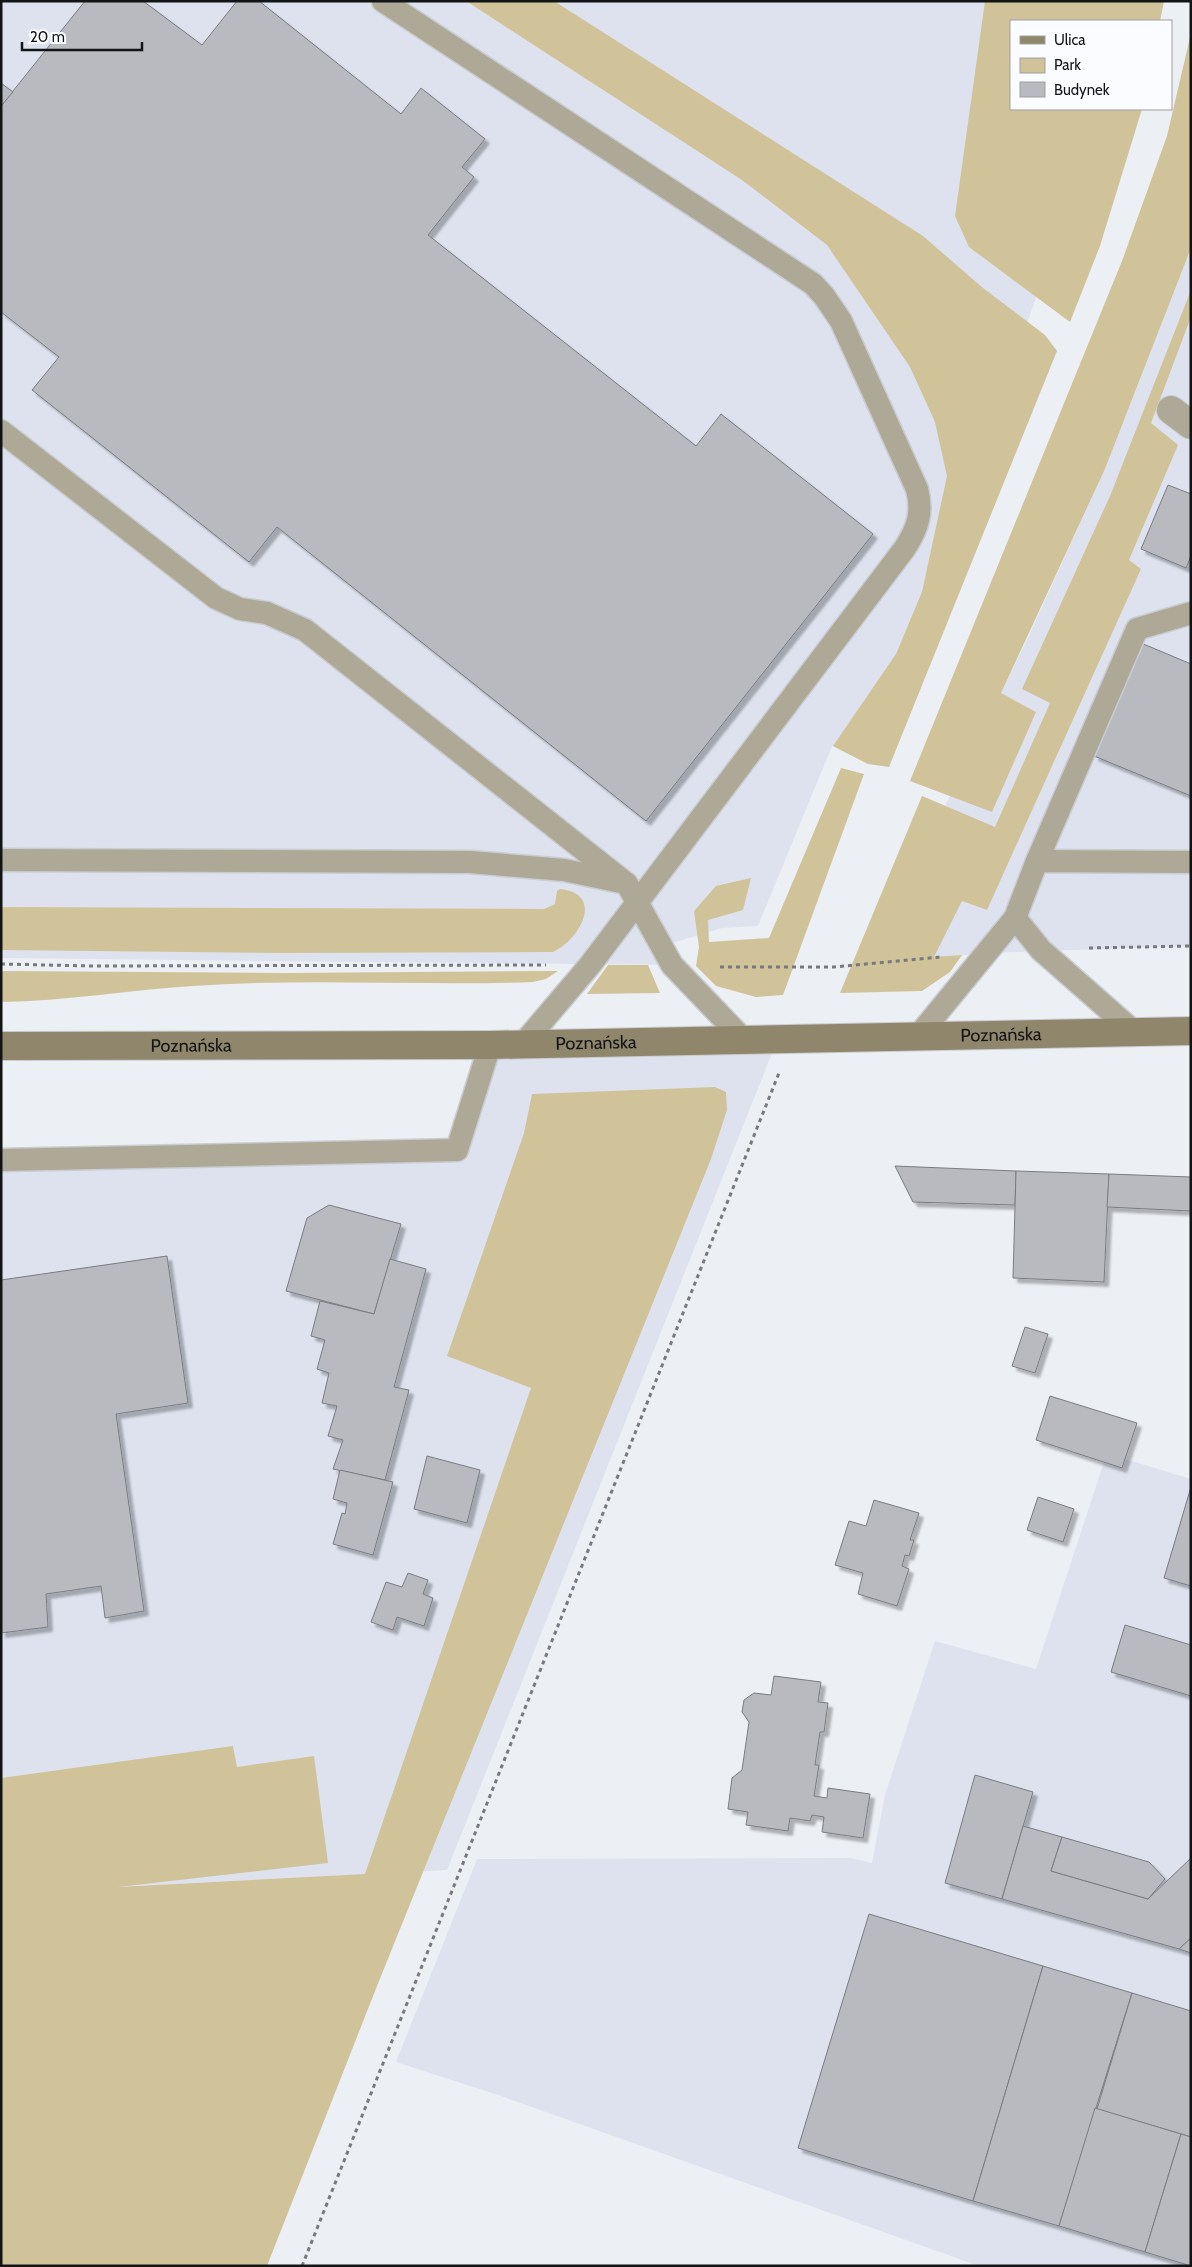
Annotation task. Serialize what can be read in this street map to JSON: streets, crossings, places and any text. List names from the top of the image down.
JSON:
{
  "streets": {
    "main road": ["Poznańska"]
  },
  "legend": ["Ulica", "Park", "Budynek"],
  "scale_bar": "20 m"
}
